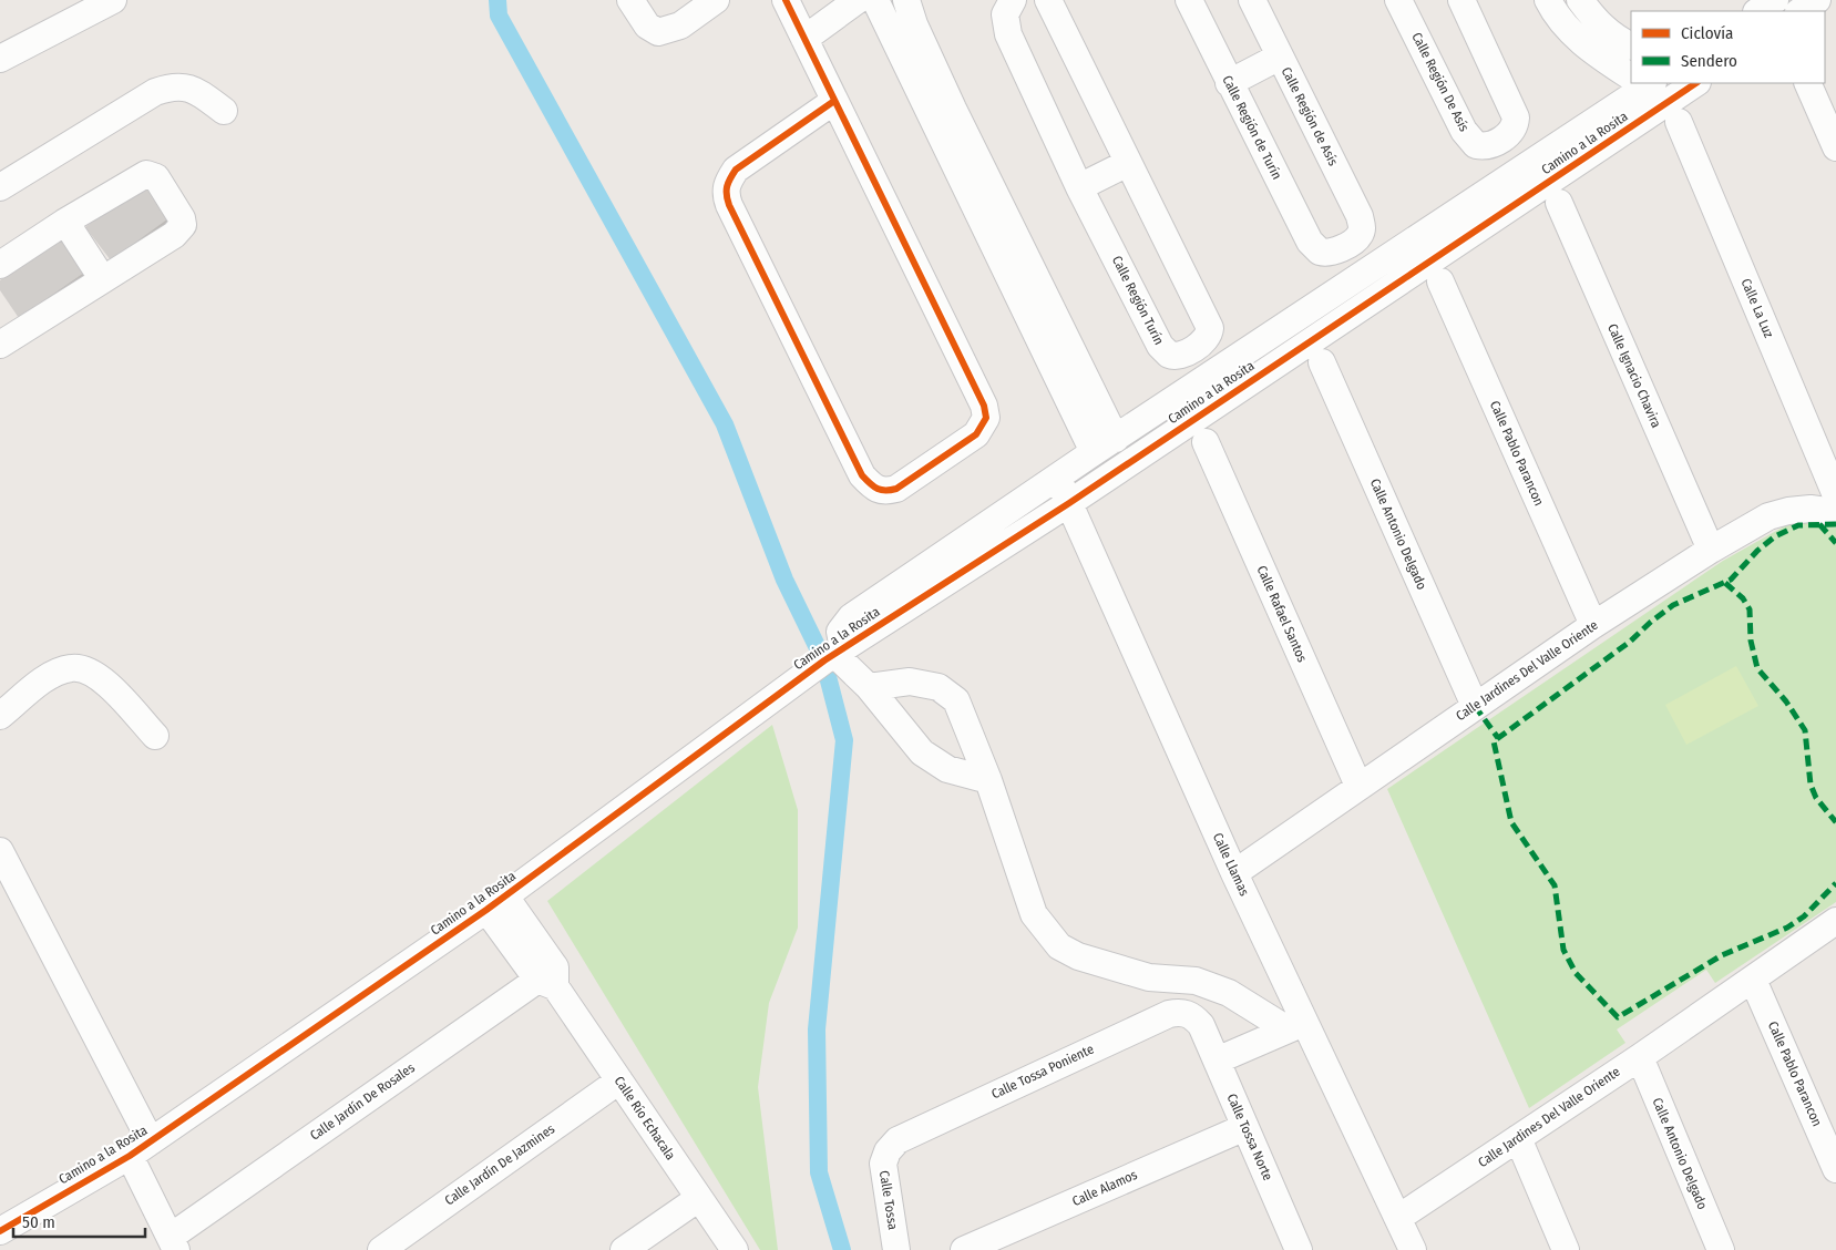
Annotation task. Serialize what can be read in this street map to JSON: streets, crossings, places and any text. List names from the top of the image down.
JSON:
{
  "streets": {
    "street": [
      "Calle Región De Asís",
      "Calle Región de Asís",
      "Calle Región de Turín",
      "Camino a la Rosita",
      "Calle Región Turín",
      "Calle La Luz",
      "Calle Ignacio Chavira",
      "Calle Pablo Parancon",
      "Calle Antonio Delgado",
      "Calle Rafael Santos",
      "Calle Jardines Del Valle Oriente",
      "Calle Llamas",
      "Calle Tossa Poniente",
      "Calle Jardín De Rosales",
      "Calle Río Echacala",
      "Calle Tossa Norte",
      "Calle Jardín De Jazmines",
      "Calle Alamos",
      "Calle Tossa"
    ]
  },
  "crossings": [
    ["Calle Región de Asís", "Calle Región de Turín"],
    ["Camino a la Rosita", "Calle Llamas"],
    ["Camino a la Rosita", "Calle Río Echacala"],
    ["Calle Ignacio Chavira", "Calle Jardines Del Valle Oriente"],
    ["Calle Pablo Parancon", "Calle Jardines Del Valle Oriente"],
    ["Calle Antonio Delgado", "Calle Jardines Del Valle Oriente"],
    ["Calle Rafael Santos", "Calle Jardines Del Valle Oriente"],
    ["Calle Jardines Del Valle Oriente", "Calle Llamas"],
    ["Calle Tossa Poniente", "Calle Tossa Norte"],
    ["Calle Tossa Poniente", "Calle Tossa"],
    ["Calle Jardín De Rosales", "Calle Río Echacala"],
    ["Calle Río Echacala", "Calle Jardín De Jazmines"],
    ["Calle Tossa Norte", "Calle Alamos"]
  ],
  "legend": ["Ciclovía", "Sendero"],
  "scale_bar": "50 m"
}
